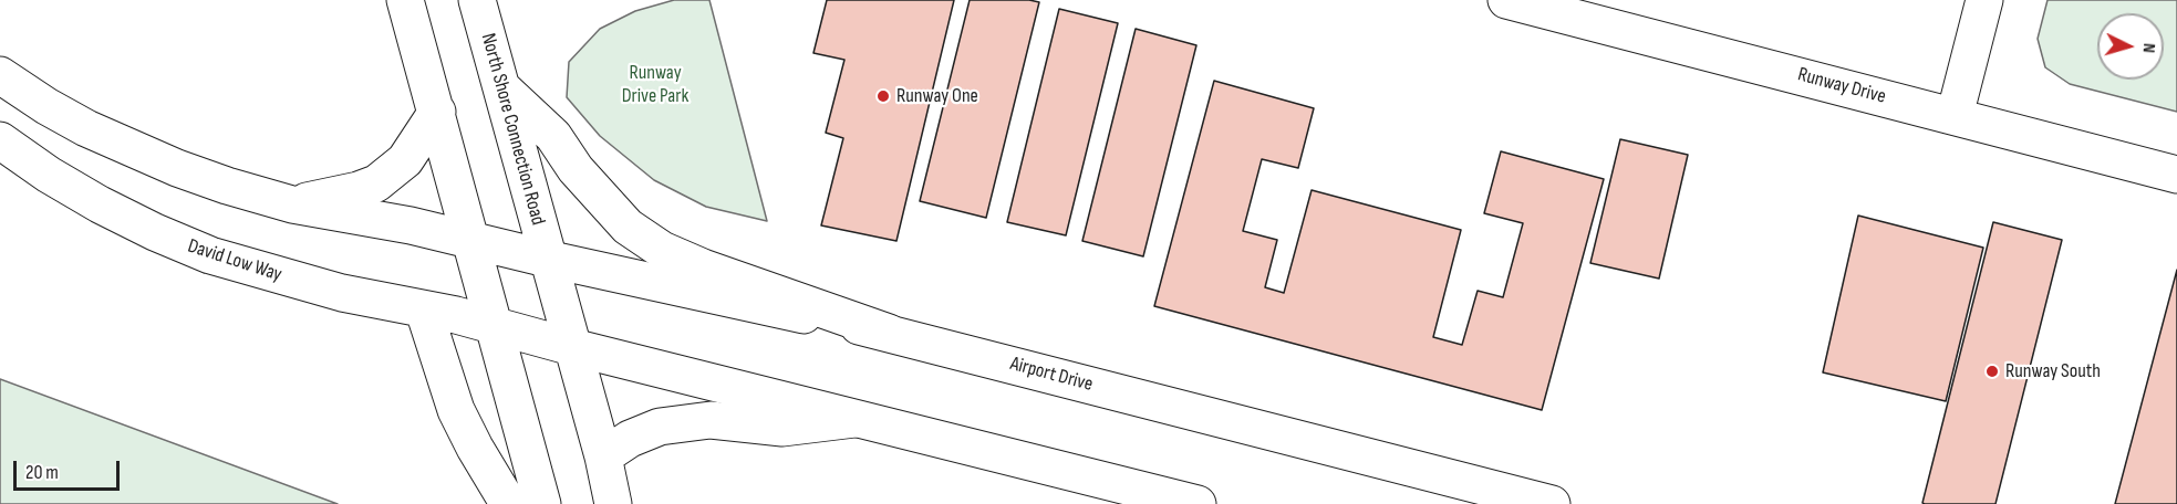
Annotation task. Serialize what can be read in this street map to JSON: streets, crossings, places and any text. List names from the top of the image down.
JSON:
{
  "streets": {
    "main road": [
      "Runway Drive",
      "North Shore Connection Road",
      "David Low Way",
      "Airport Drive"
    ]
  },
  "crossings": [
    ["North Shore Connection Road", "Airport Drive"]
  ],
  "parks": ["Runway Drive Park"],
  "places": ["Runway One", "Runway South"],
  "scale_bar": "20 m",
  "north": "right"
}
